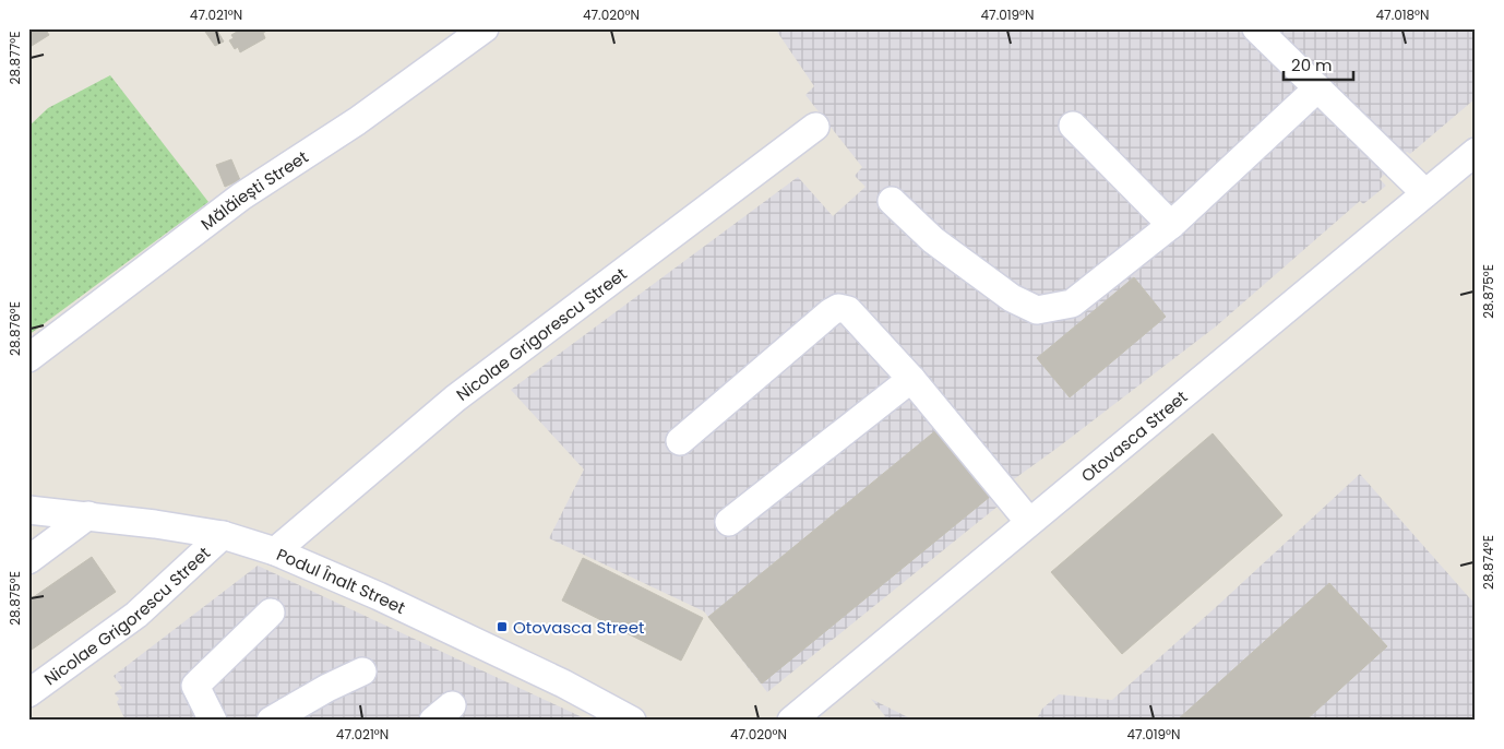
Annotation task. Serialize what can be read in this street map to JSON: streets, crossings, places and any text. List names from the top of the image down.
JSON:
{
  "streets": {
    "street": [
      "Mălăiești Street",
      "Nicolae Grigorescu Street",
      "Otovasca Street",
      "Podul Înalt Street"
    ]
  },
  "crossings": [
    ["Nicolae Grigorescu Street", "Podul Înalt Street"]
  ],
  "places": {
    "transit": ["Otovasca Street"]
  },
  "scale_bar": "20 m",
  "coordinates": [
    "47.021°N",
    "47.020°N",
    "47.019°N",
    "47.018°N",
    "28.877°E",
    "28.875°E",
    "28.876°E",
    "28.874°E"
  ]
}
